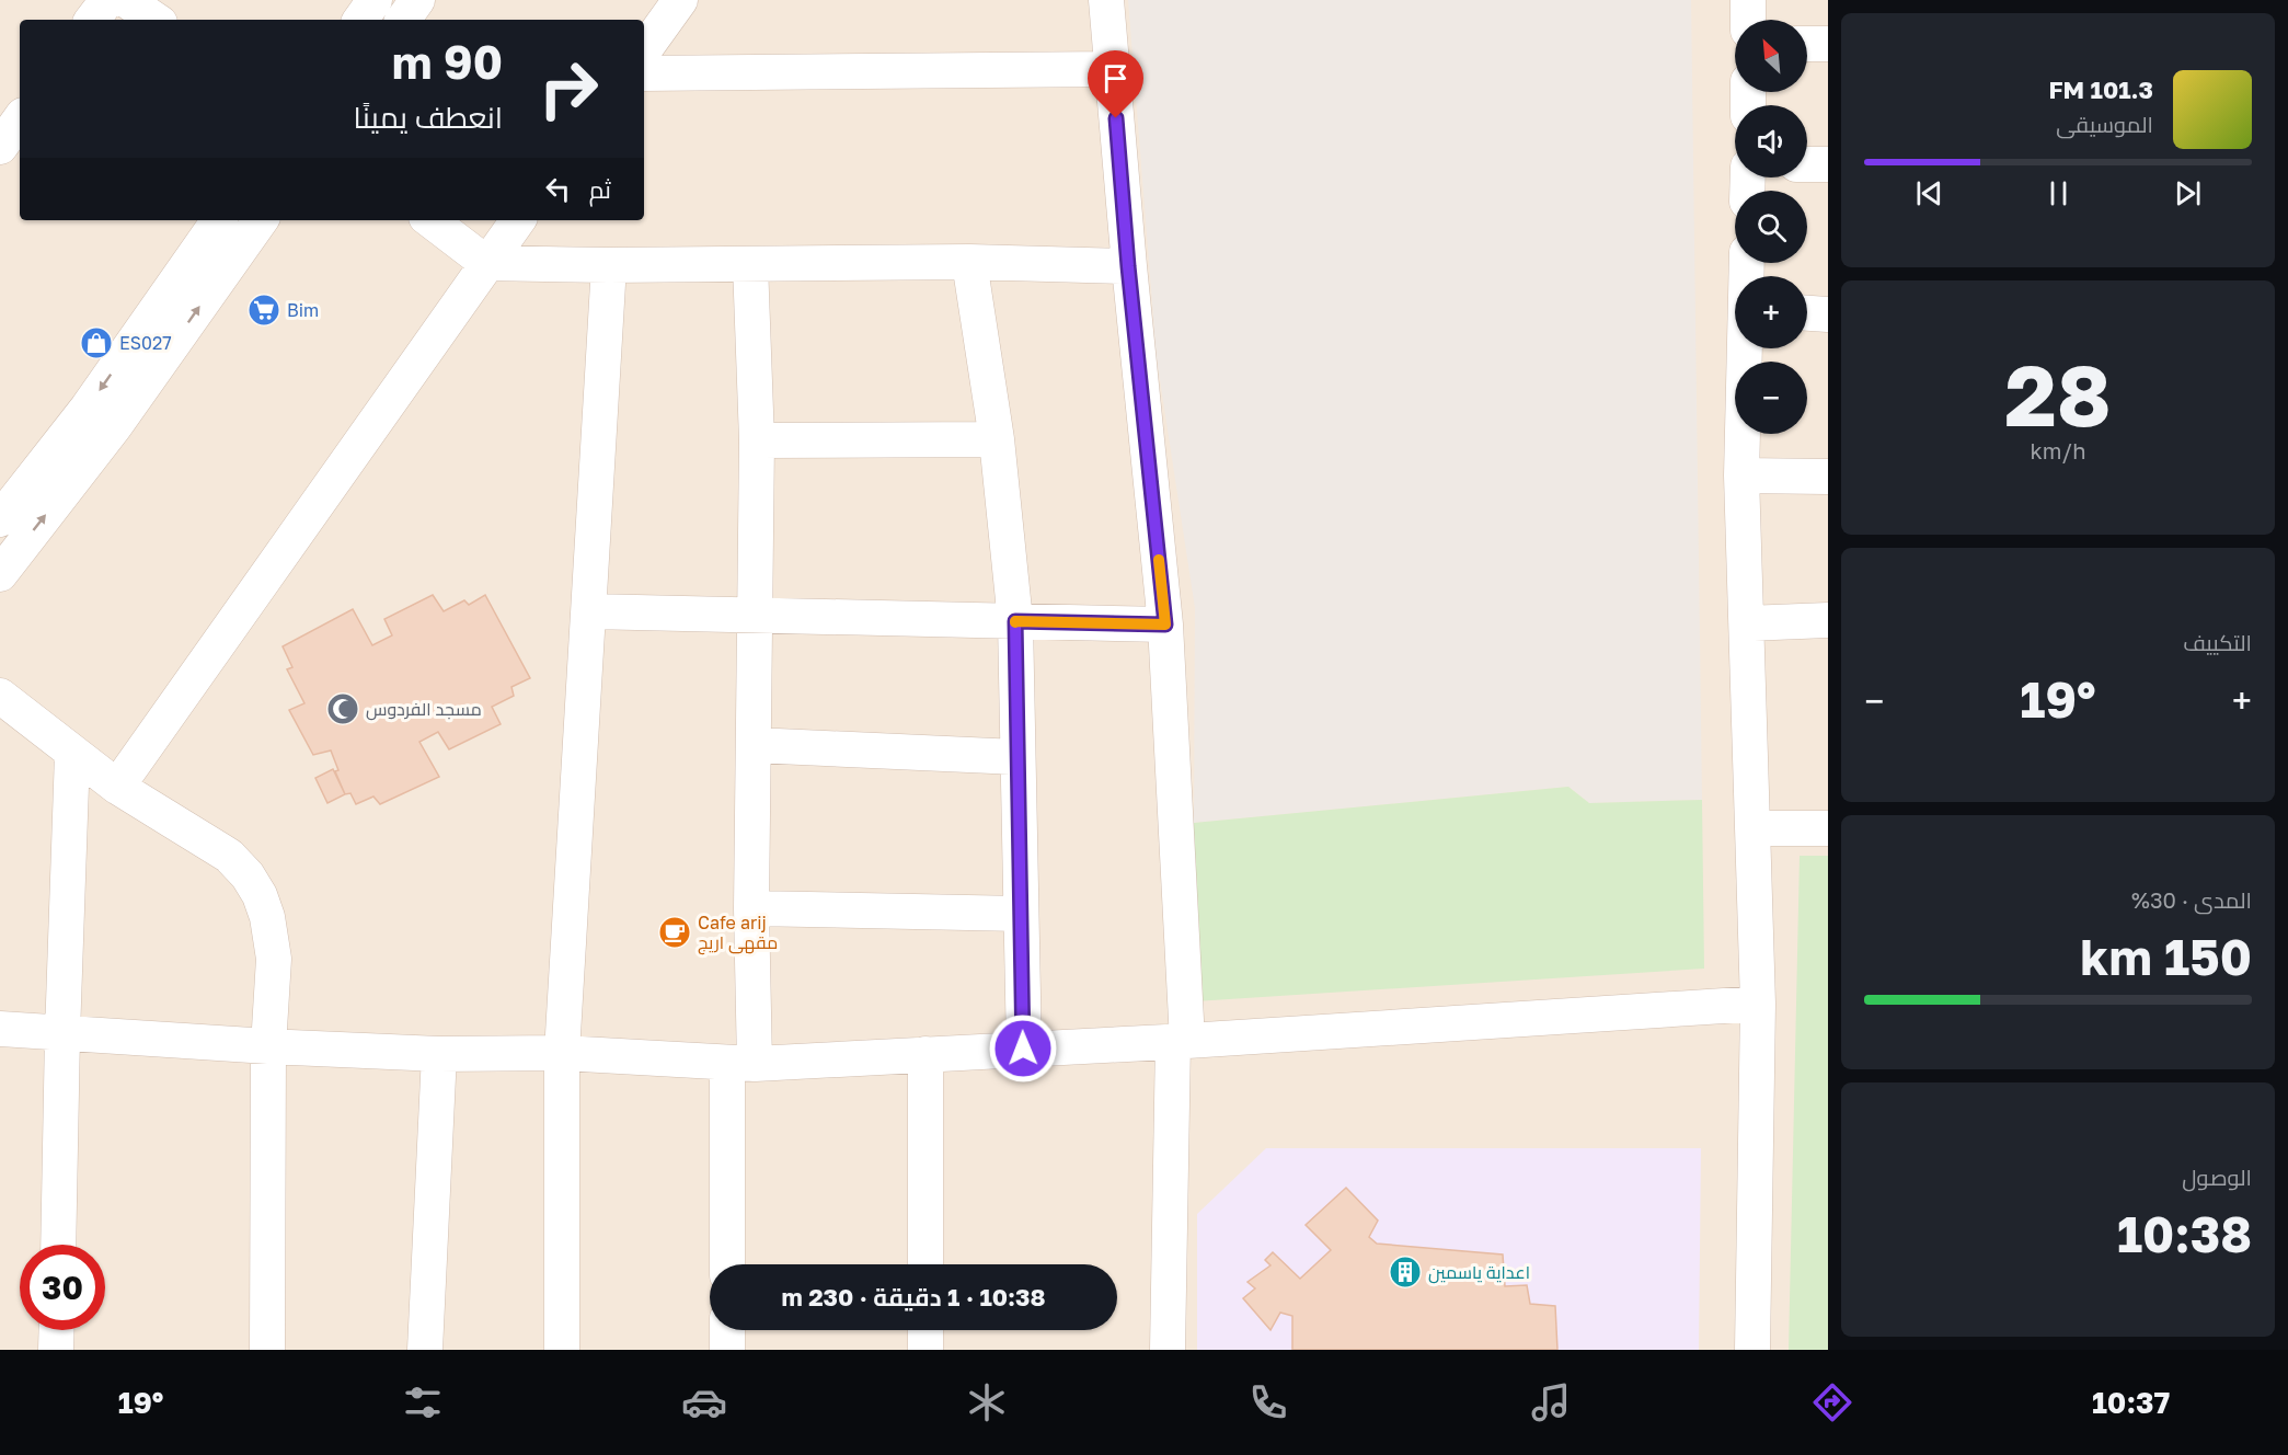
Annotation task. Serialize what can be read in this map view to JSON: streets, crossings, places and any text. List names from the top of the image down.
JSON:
{
  "places": {
    "supermarket": ["Bim"],
    "shop": ["ES027"],
    "mosque": ["مسجد الفردوس"],
    "cafe": ["Cafe arij مقهى اريج"],
    "building": ["اعداية ياسمين"]
  },
  "north": "top left",
  "page": {
    "map_buttons": ["+", "−"],
    "turn": ["90 m", "انعطف يمينًا"],
    "song": ["101.3 FM", "الموسيقى"],
    "then": "ثم",
    "tile": [
      ["28", "km/h"],
      "التكييف",
      ["المدى · 30%", "150 km"],
      ["الوصول", "10:38"]
    ],
    "heat": ["−", "19°", "+"],
    "limit": "30",
    "trip": "10:38 · 1 دقيقة · 230 m",
    "tabs": ["10:37", "19°"]
  }
}
